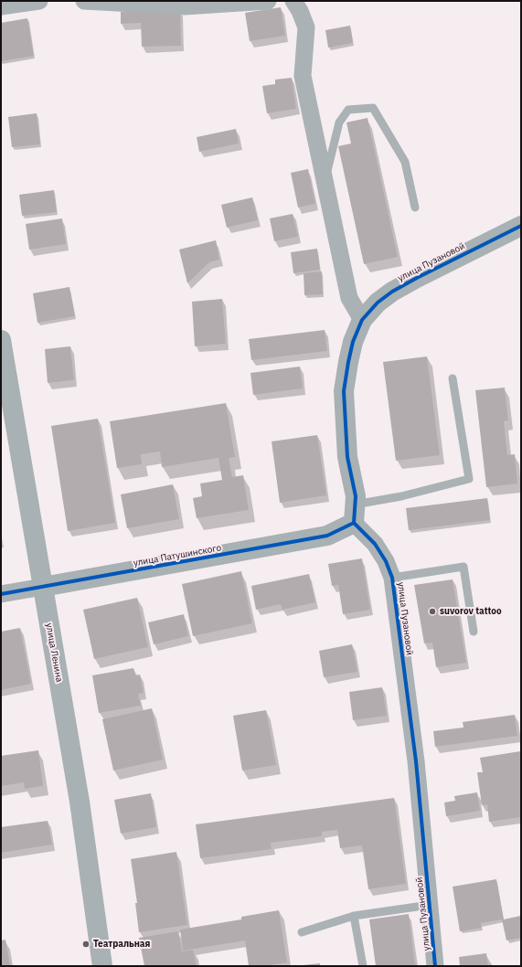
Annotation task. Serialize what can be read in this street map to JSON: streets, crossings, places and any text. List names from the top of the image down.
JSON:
{
  "streets": {
    "street": ["улица Пузановой", "улица Патушинского", "улица Ленина"]
  },
  "crossings": [
    ["улица Пузановой", "улица Патушинского"],
    ["улица Патушинского", "улица Ленина"]
  ],
  "places": ["suvorov tattoo", "Театральная"]
}
